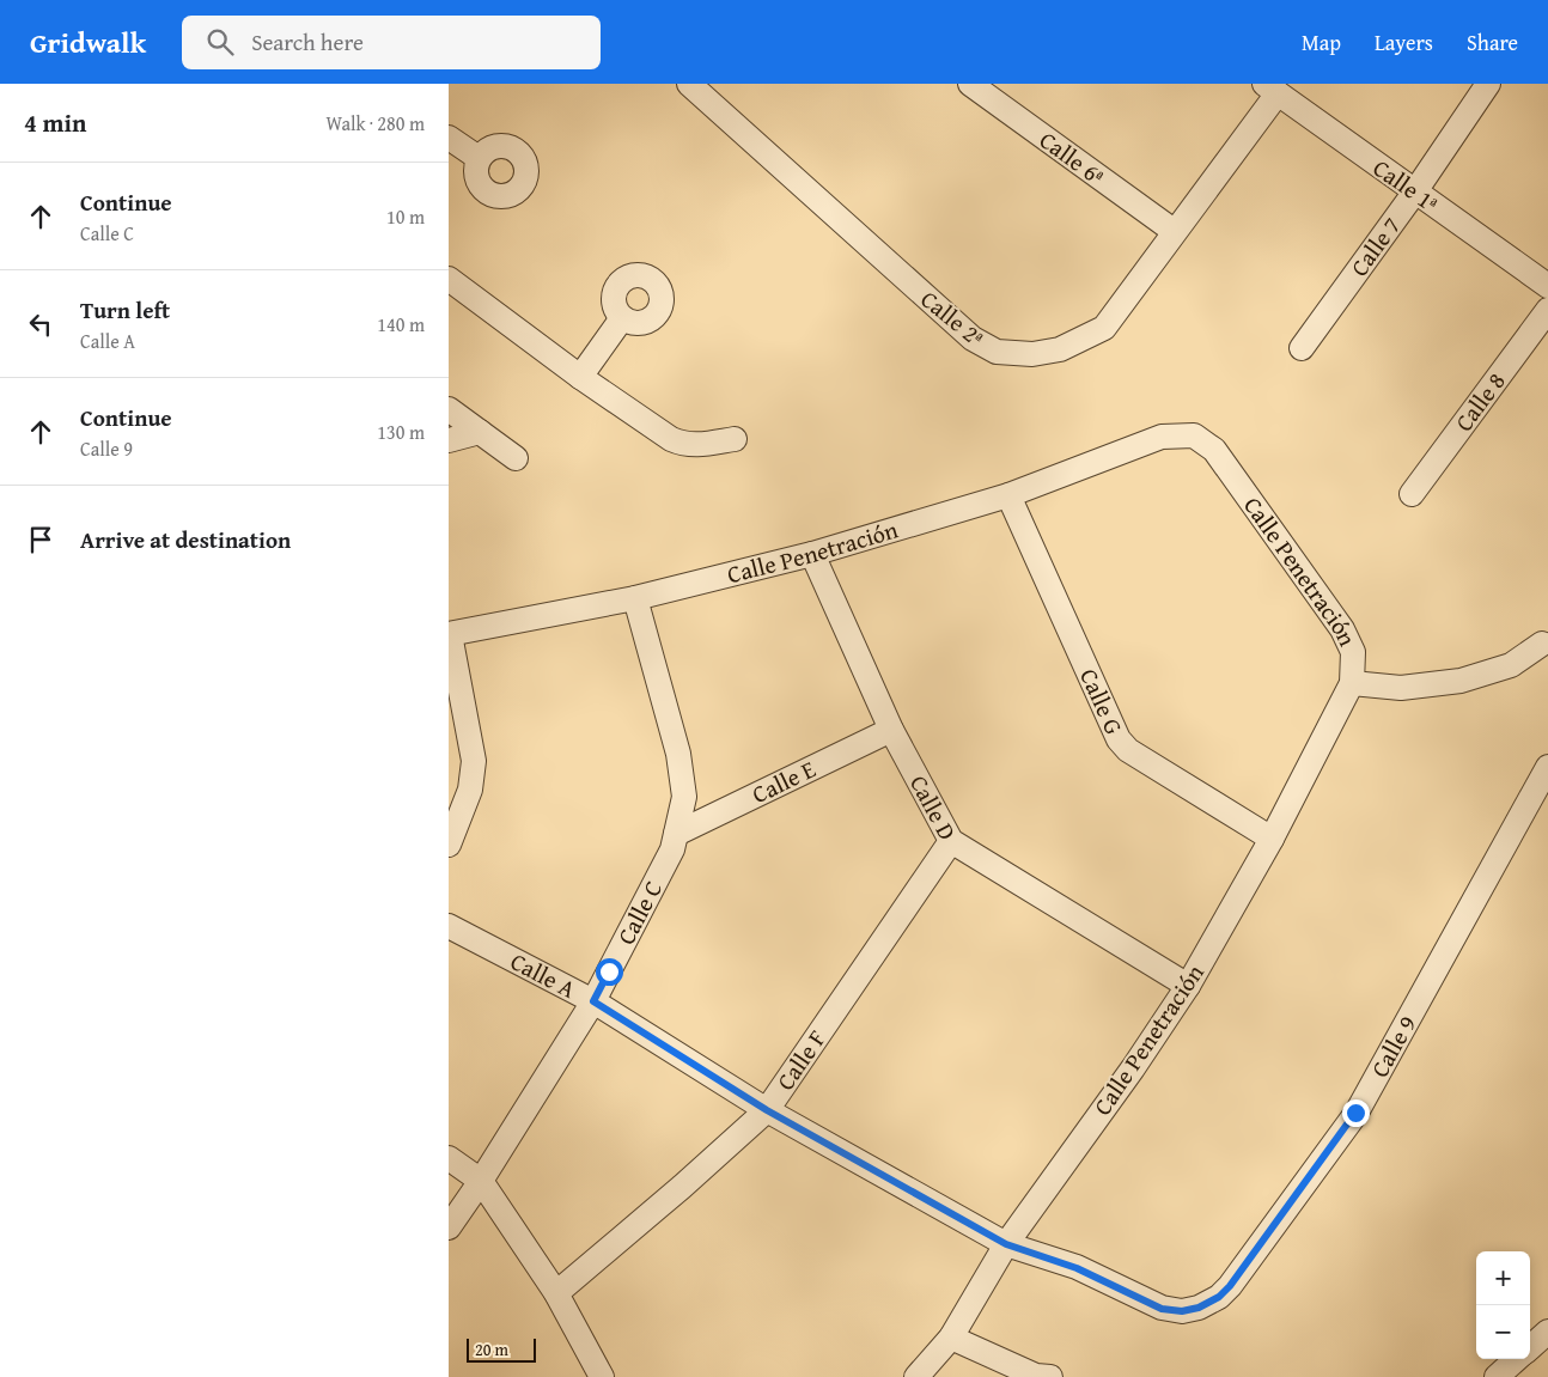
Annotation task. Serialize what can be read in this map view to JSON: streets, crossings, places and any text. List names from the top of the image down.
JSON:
{
  "streets": {
    "street": [
      "Calle 6ª",
      "Calle 1ª",
      "Calle 7",
      "Calle 2ª",
      "Calle 8",
      "Calle Penetración",
      "Calle G",
      "Calle E",
      "Calle D",
      "Calle C",
      "Calle A",
      "Calle 9",
      "Calle F"
    ]
  },
  "crossings": [
    ["Calle 6ª", "Calle 2ª"],
    ["Calle 1ª", "Calle 7"],
    ["Calle 1ª", "Calle 2ª"],
    ["Calle Penetración", "Calle G"],
    ["Calle Penetración", "Calle D"],
    ["Calle Penetración", "Calle C"],
    ["Calle Penetración", "Calle A"],
    ["Calle Penetración", "Calle 9"],
    ["Calle E", "Calle D"],
    ["Calle E", "Calle C"],
    ["Calle D", "Calle F"],
    ["Calle C", "Calle A"],
    ["Calle A", "Calle 9"],
    ["Calle A", "Calle F"]
  ],
  "scale_bar": "20 m",
  "page": {
    "header": "Gridwalk",
    "search": "Search here",
    "nav": ["Map", "Layers", "Share"],
    "heading": ["4 min", "Walk · 280 m"],
    "list": [
      ["Continue", "Calle C", "10 m"],
      ["Turn left", "Calle A", "140 m"],
      ["Continue", "Calle 9", "130 m"],
      "Arrive at destination"
    ],
    "map_buttons": ["+", "−"],
    "scale": "20 m"
  }
}
